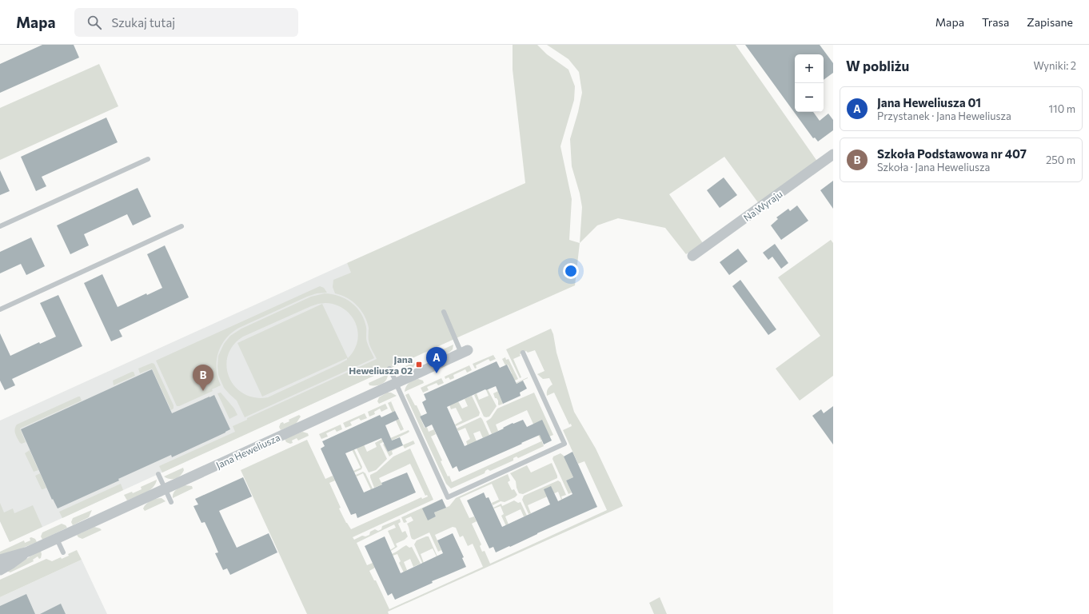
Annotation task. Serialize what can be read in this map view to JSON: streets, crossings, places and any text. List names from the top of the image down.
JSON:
{
  "streets": {
    "street": ["Na Wyraju", "Jana Heweliusza"]
  },
  "places": {
    "transit": ["Jana Heweliusza 02"]
  },
  "page": {
    "header": "Mapa",
    "search": "Szukaj tutaj",
    "nav": ["Mapa", "Trasa", "Zapisane"],
    "heading": ["W pobliżu", "Wyniki: 2"],
    "map_buttons": ["+", "−"],
    "list": [
      {
        "mark": "A",
        "name": "Jana Heweliusza 01",
        "note": "Przystanek · Jana Heweliusza",
        "value": "110 m"
      },
      {
        "mark": "B",
        "name": "Szkoła Podstawowa nr 407",
        "note": "Szkoła · Jana Heweliusza",
        "value": "250 m"
      }
    ],
    "pins": ["A", "B"]
  }
}
